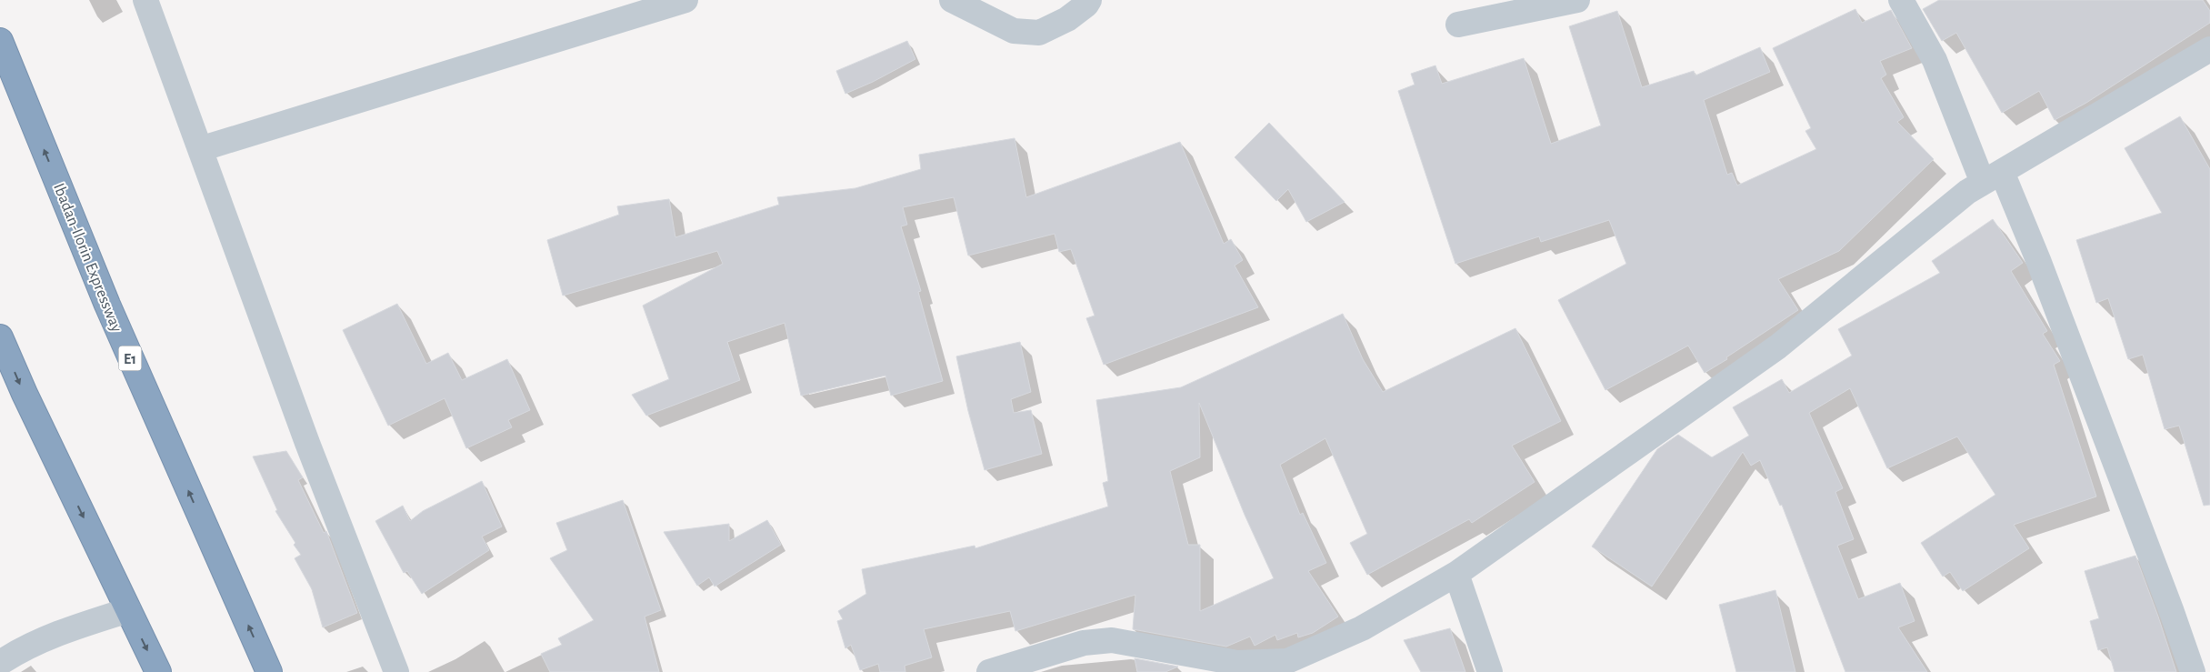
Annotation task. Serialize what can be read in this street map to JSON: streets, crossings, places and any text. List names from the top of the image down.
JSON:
{
  "streets": {
    "highway": ["Ibadan-Ilorin Expressway", "E1"]
  }
}
